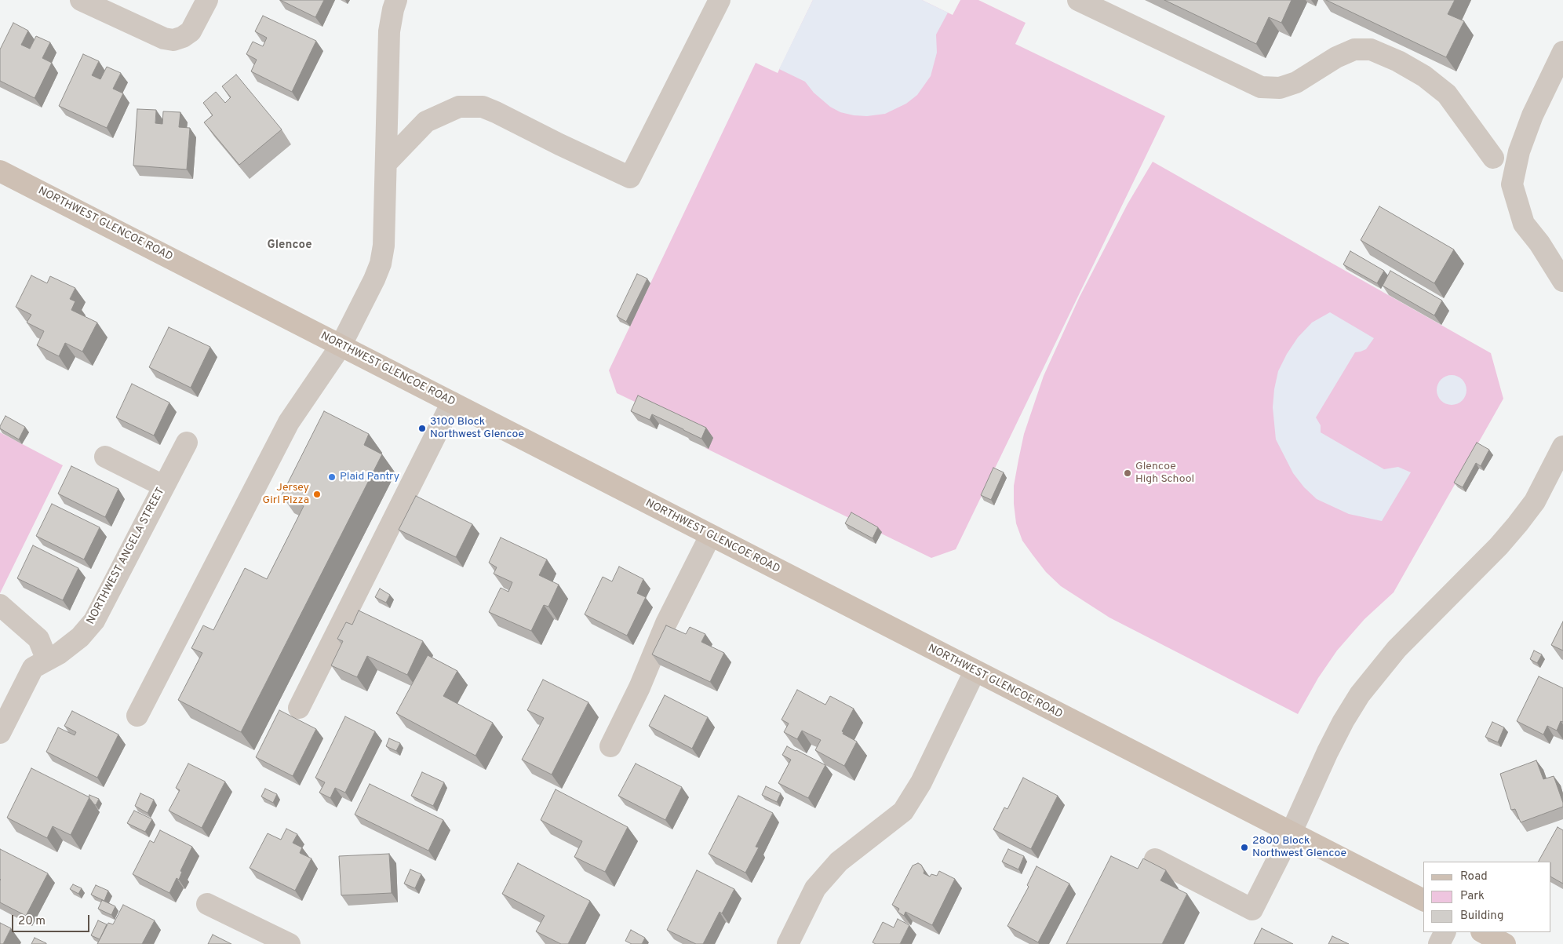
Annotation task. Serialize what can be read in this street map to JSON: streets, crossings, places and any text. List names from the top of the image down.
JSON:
{
  "streets": {
    "main road": ["NORTHWEST GLENCOE ROAD"],
    "street": ["NORTHWEST ANGELA STREET"]
  },
  "districts": ["Glencoe"],
  "places": [
    "3100 Block Northwest Glencoe",
    "Glencoe High School",
    "Plaid Pantry",
    "Jersey Girl Pizza",
    "2800 Block Northwest Glencoe"
  ],
  "legend": ["Road", "Park", "Building"],
  "scale_bar": "20 m"
}
